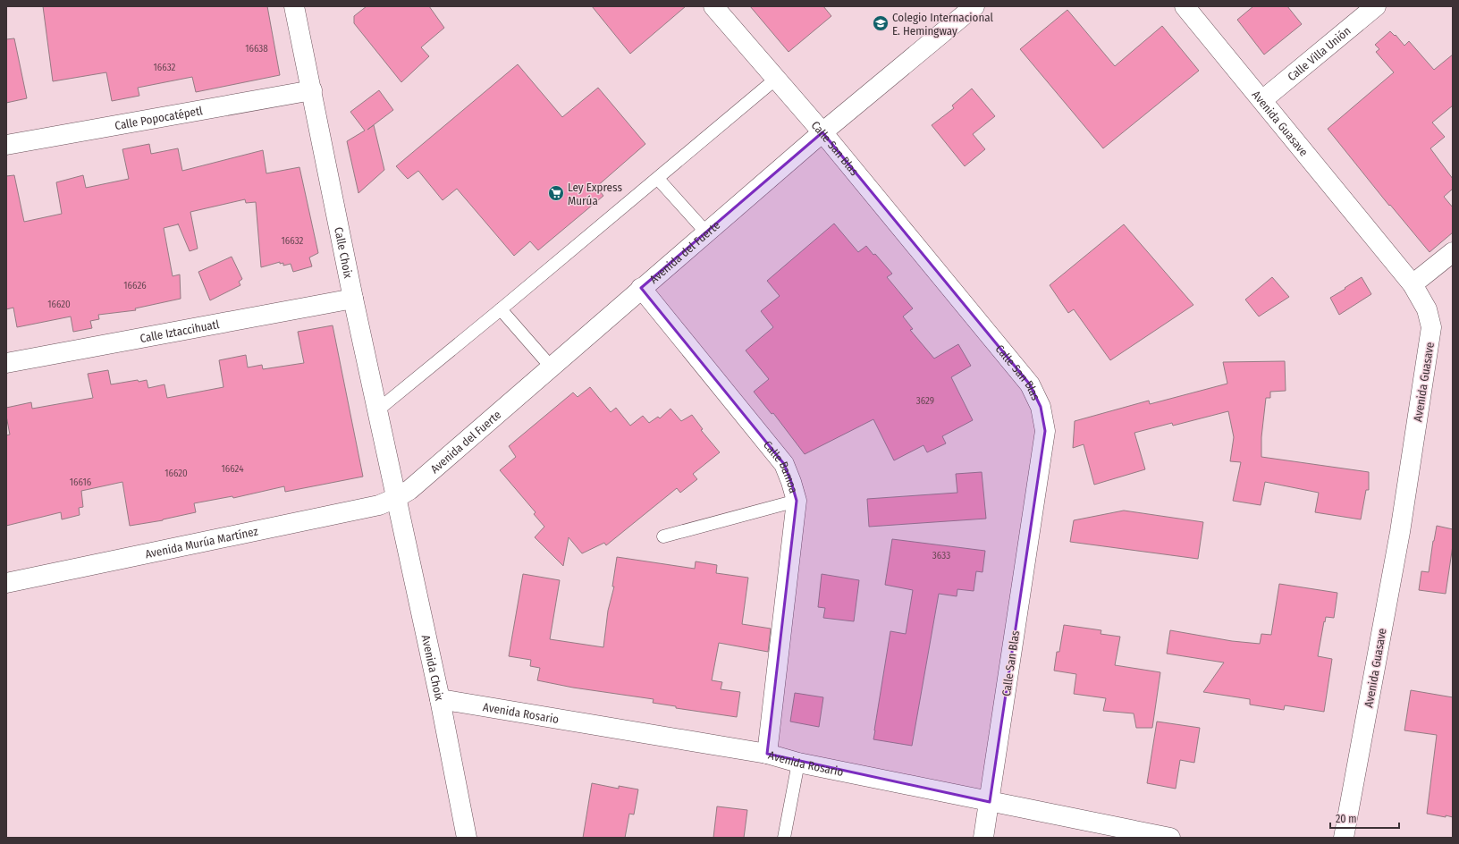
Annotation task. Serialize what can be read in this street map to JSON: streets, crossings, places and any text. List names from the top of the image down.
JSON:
{
  "streets": {
    "street": [
      "Calle Villa Unión",
      "Calle Popocatépetl",
      "Avenida Guasave",
      "Calle San Blas",
      "Avenida del Fuerte",
      "Calle Choix",
      "Calle Iztaccihuatl",
      "Calle Bamoa",
      "Avenida Murúa Martínez",
      "Avenida Choix",
      "Avenida Rosario"
    ]
  },
  "crossings": [
    ["Calle Villa Unión", "Avenida Guasave"],
    ["Calle Popocatépetl", "Calle Choix"],
    ["Calle San Blas", "Avenida del Fuerte"],
    ["Calle San Blas", "Avenida Rosario"],
    ["Avenida del Fuerte", "Calle Choix"],
    ["Avenida del Fuerte", "Calle Bamoa"],
    ["Avenida del Fuerte", "Avenida Murúa Martínez"],
    ["Avenida del Fuerte", "Avenida Choix"],
    ["Calle Choix", "Calle Iztaccihuatl"],
    ["Calle Choix", "Avenida Murúa Martínez"],
    ["Calle Choix", "Avenida Choix"],
    ["Calle Bamoa", "Avenida Rosario"],
    ["Avenida Murúa Martínez", "Avenida Choix"],
    ["Avenida Choix", "Avenida Rosario"]
  ],
  "places": {
    "school or university": ["Colegio Internacional E. Hemingway"],
    "supermarket": ["Ley Express Murúa"]
  },
  "house_numbers": [
    "16638",
    "16632",
    "16632",
    "16626",
    "16620",
    "3629",
    "16624",
    "16620",
    "16616",
    "3633"
  ],
  "scale_bar": "20 m"
}
